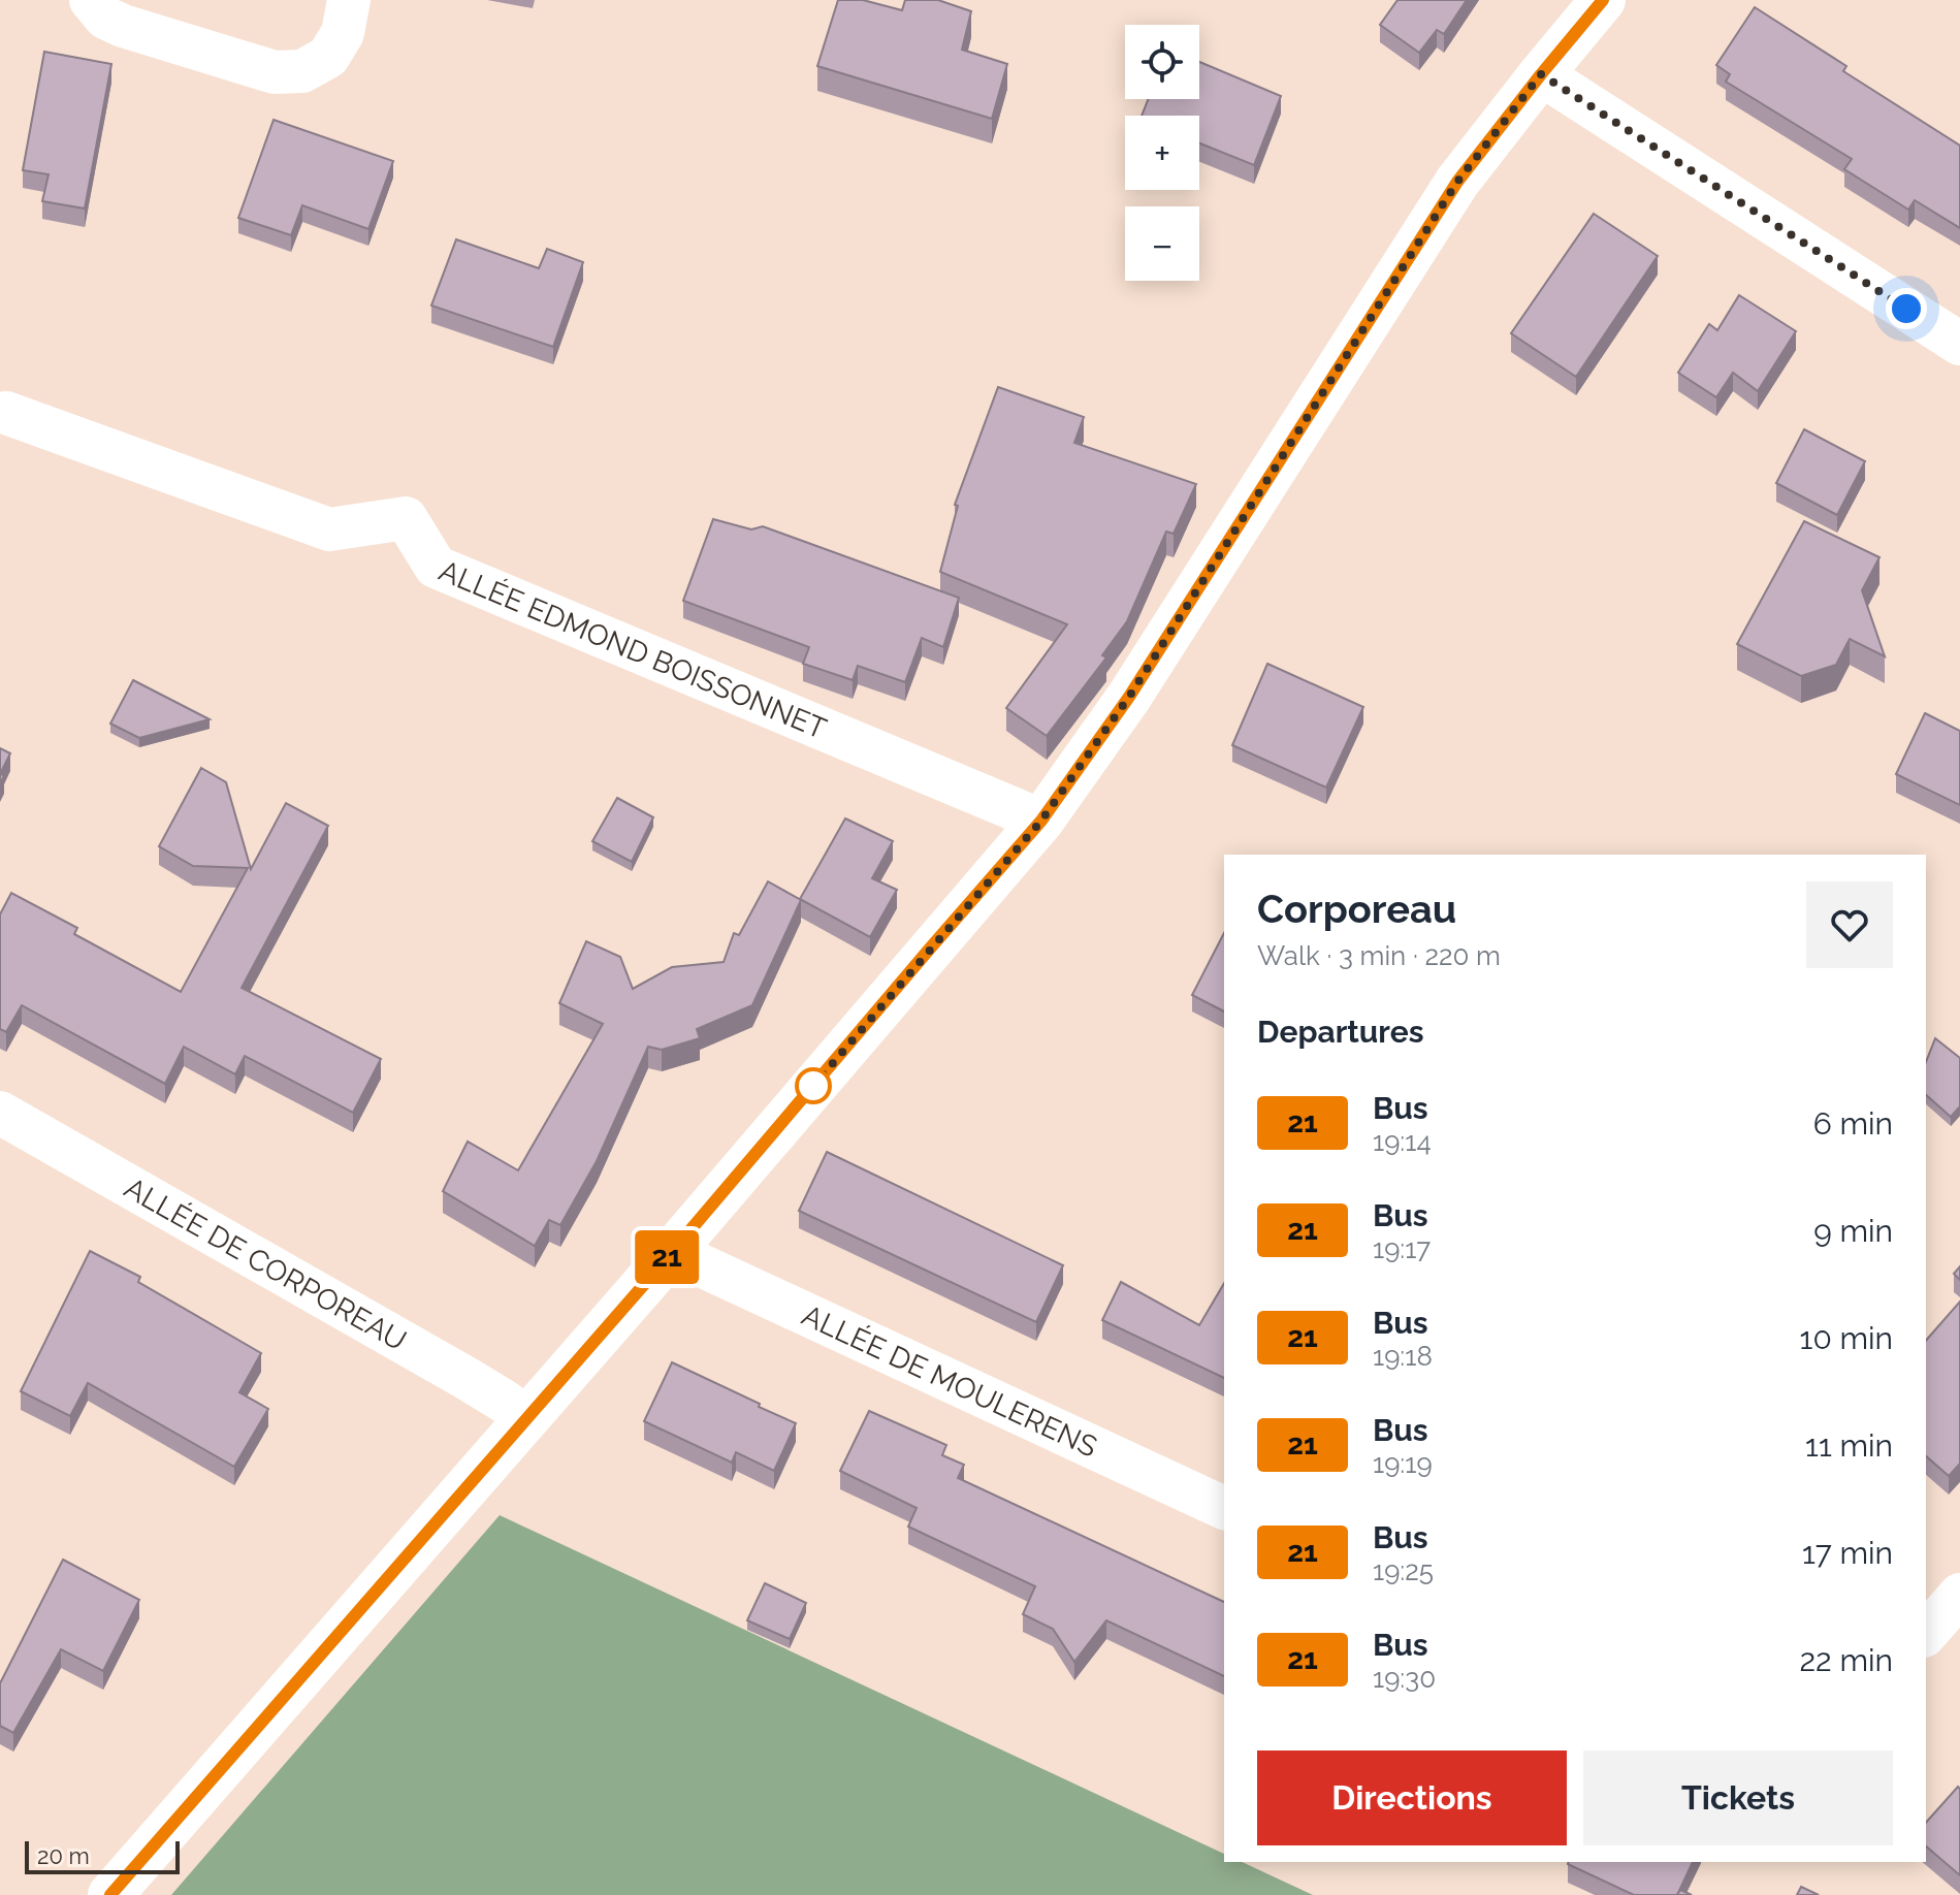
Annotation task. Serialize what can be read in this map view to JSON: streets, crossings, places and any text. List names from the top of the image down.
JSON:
{
  "streets": {
    "street": ["ALLÉE EDMOND BOISSONNET", "ALLÉE DE CORPOREAU", "ALLÉE DE MOULERENS"]
  },
  "lines": ["bus line 21"],
  "scale_bar": "20 m",
  "page": {
    "on_map": "21",
    "map_buttons": ["+", "−"],
    "heading": [
      ["Corporeau", "Walk · 3 min · 220 m"],
      "Departures"
    ],
    "list": [
      {
        "mark": "21",
        "name": "Bus",
        "note": "19:14",
        "value": "6 min"
      },
      {
        "mark": "21",
        "name": "Bus",
        "note": "19:17",
        "value": "9 min"
      },
      {
        "mark": "21",
        "name": "Bus",
        "note": "19:18",
        "value": "10 min"
      },
      {
        "mark": "21",
        "name": "Bus",
        "note": "19:19",
        "value": "11 min"
      },
      {
        "mark": "21",
        "name": "Bus",
        "note": "19:25",
        "value": "17 min"
      },
      {
        "mark": "21",
        "name": "Bus",
        "note": "19:30",
        "value": "22 min"
      }
    ],
    "buttons": ["Directions", "Tickets"],
    "scale": "20 m"
  }
}
